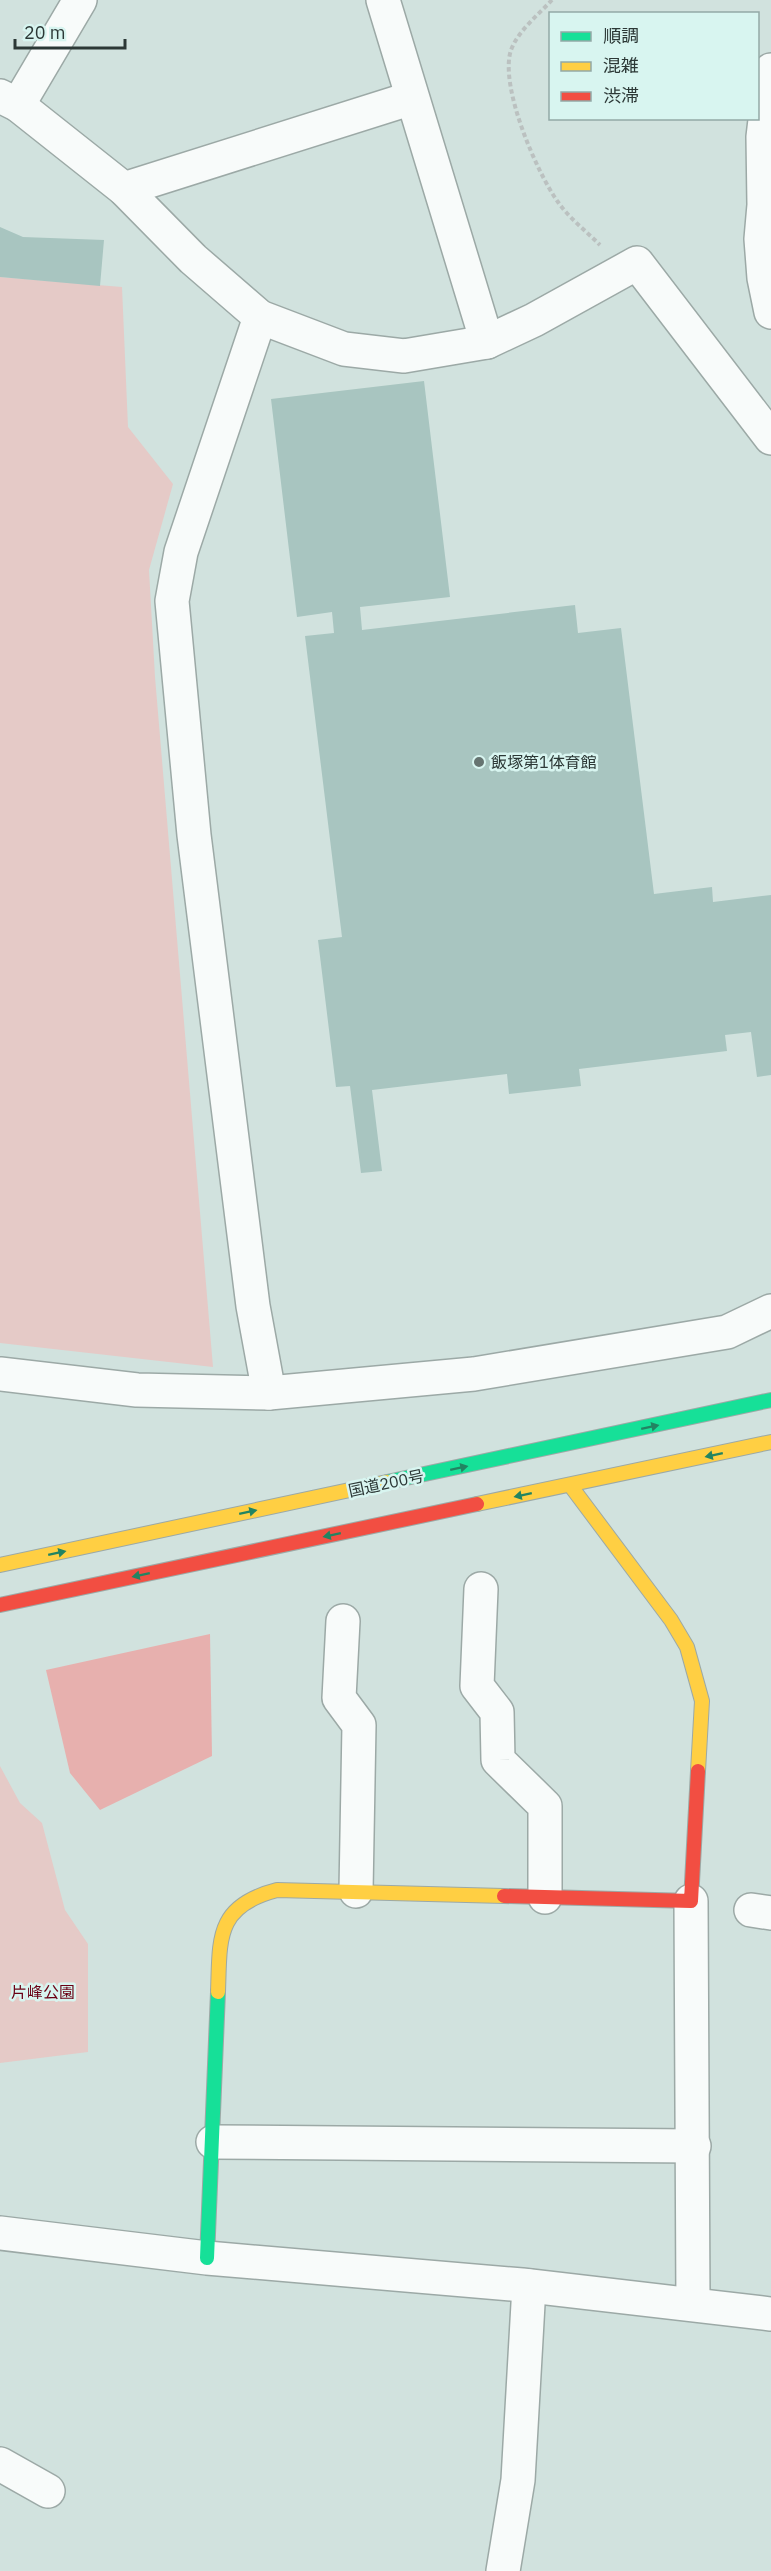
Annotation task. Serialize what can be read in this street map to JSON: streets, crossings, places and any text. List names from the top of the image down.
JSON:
{
  "streets": {
    "main road": ["国道200号"]
  },
  "parks": ["片峰公園"],
  "places": ["飯塚第1体育館"],
  "legend": ["順調", "混雑", "渋滞"],
  "scale_bar": "20 m"
}
